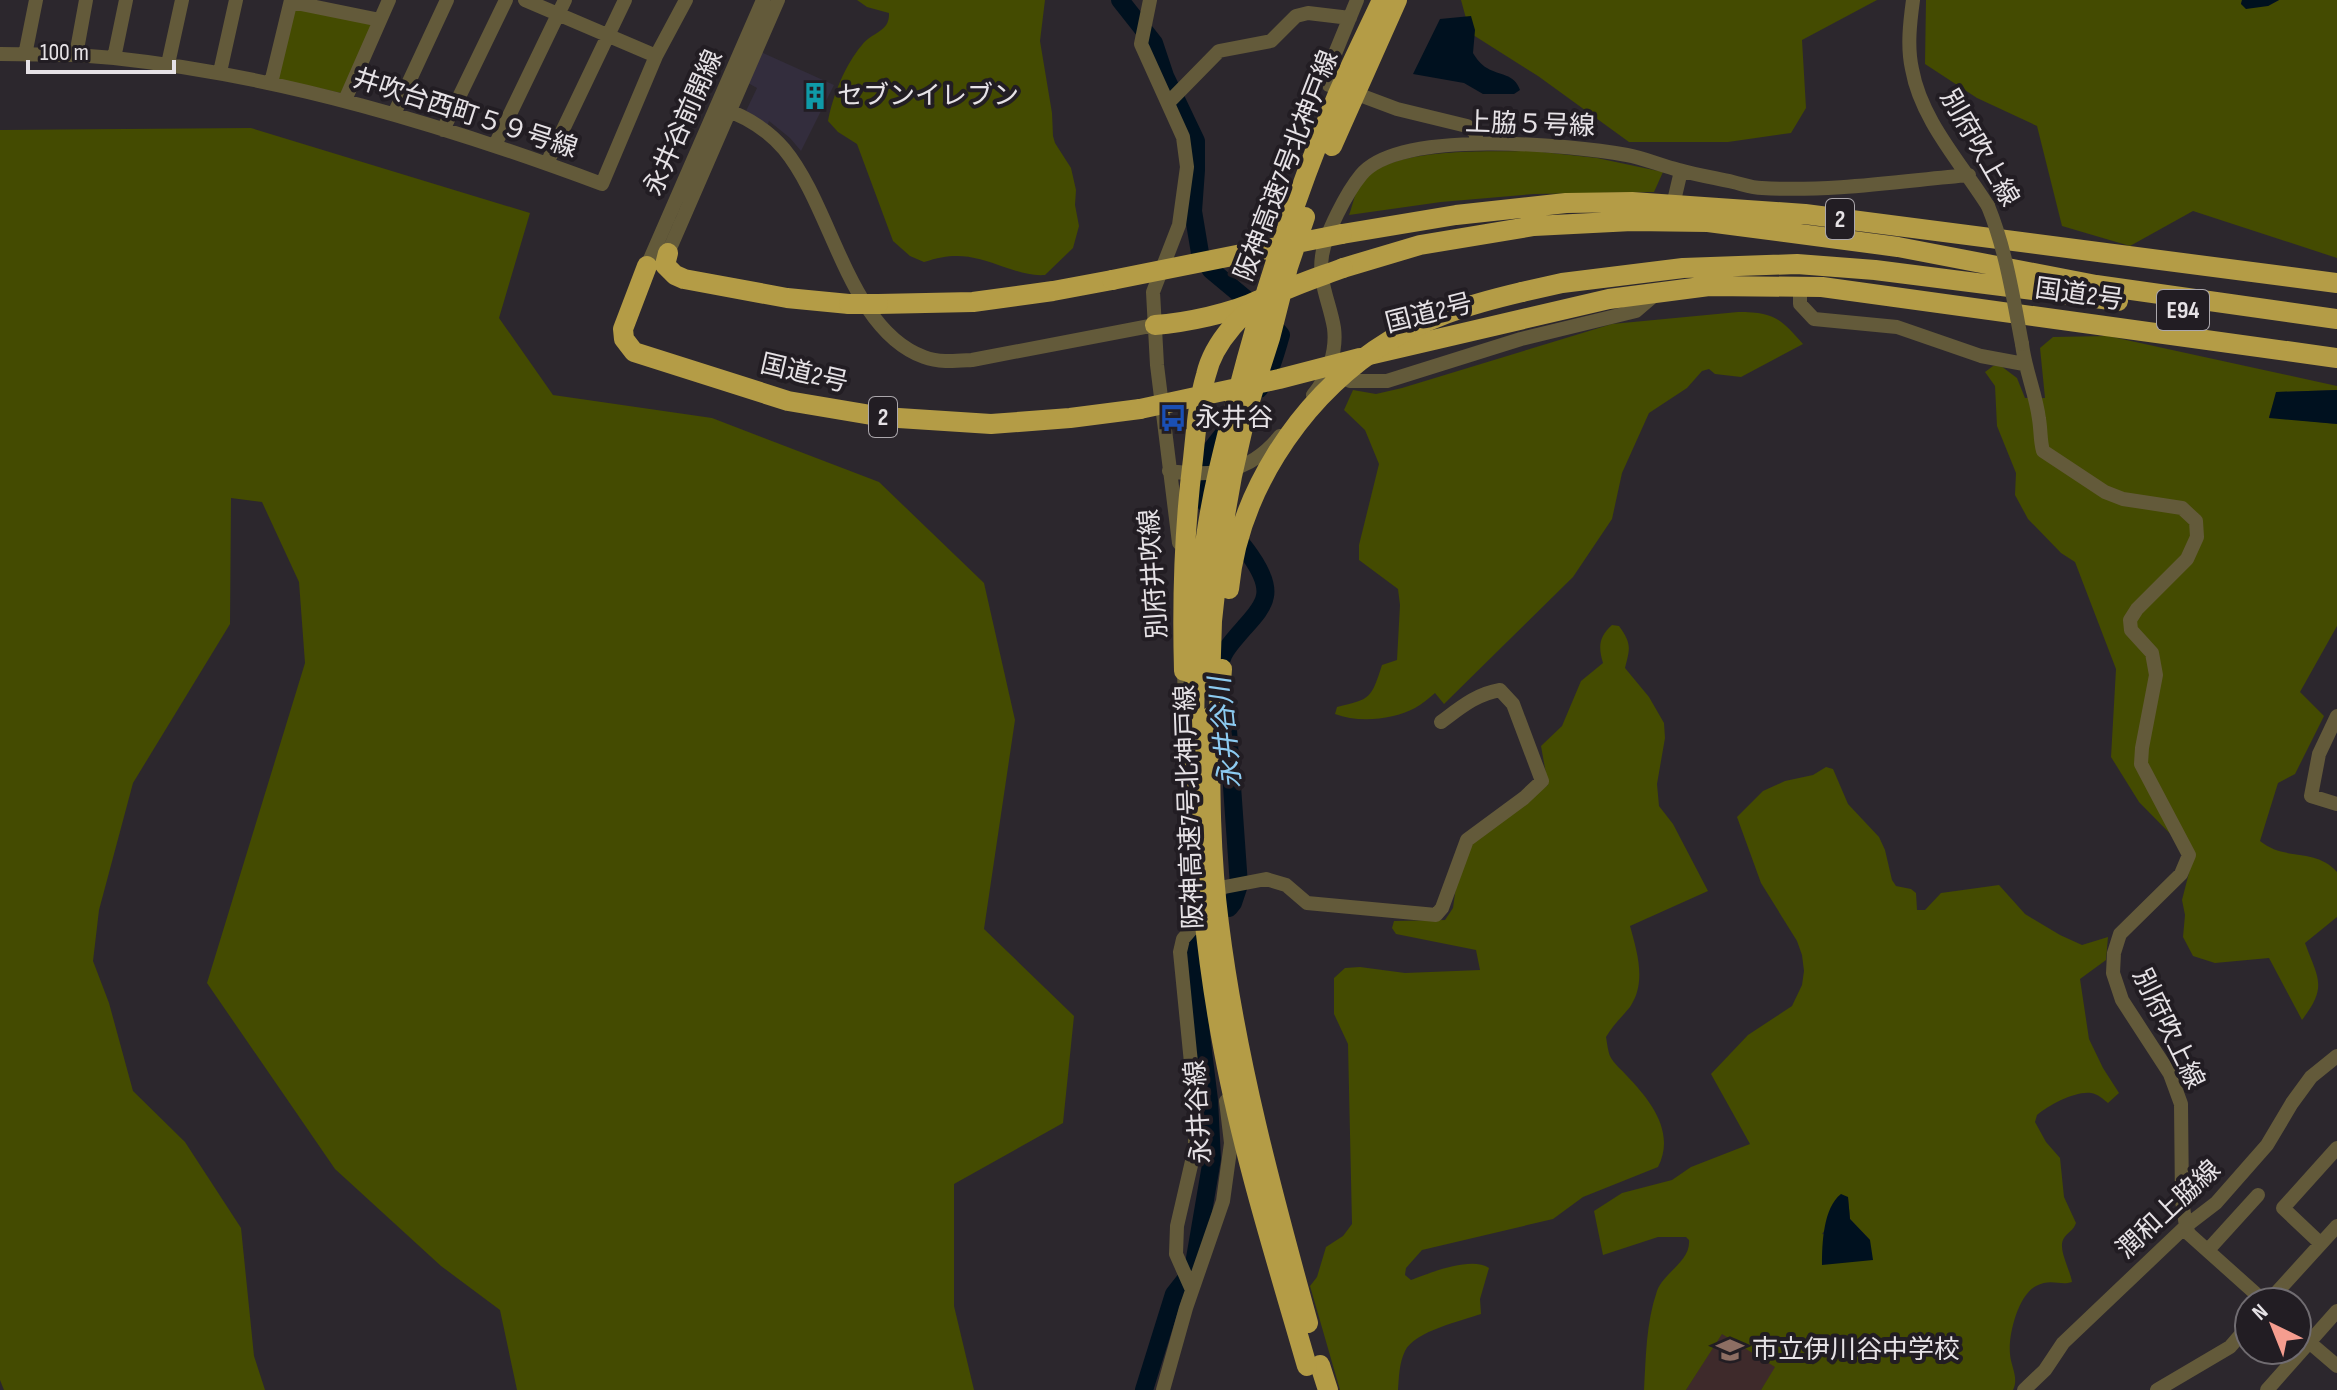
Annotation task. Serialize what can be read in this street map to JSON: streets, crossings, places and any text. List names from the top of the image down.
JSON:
{
  "streets": {
    "highway": [
      "阪神高速7号北神戸線",
      "2",
      "国道2号",
      "E94"
    ],
    "street": [
      "井吹台西町５９号線",
      "永井谷前開線",
      "上脇５号線",
      "別府吹上線",
      "別府井吹線",
      "永井谷線",
      "潤和上脇線"
    ]
  },
  "crossings": [
    ["永井谷前開線", "2"],
    ["永井谷前開線", "国道2号"],
    ["上脇５号線", "別府吹上線"],
    ["上脇５号線", "別府井吹線"],
    ["別府吹上線", "潤和上脇線"],
    ["阪神高速7号北神戸線", "E94"],
    ["2", "国道2号"],
    ["別府井吹線", "永井谷線"]
  ],
  "water": ["永井谷川"],
  "places": {
    "building": ["セブンイレブン"],
    "bus stop": ["永井谷"],
    "school or university": ["市立伊川谷中学校"]
  },
  "scale_bar": "100 m",
  "north": "top left"
}
